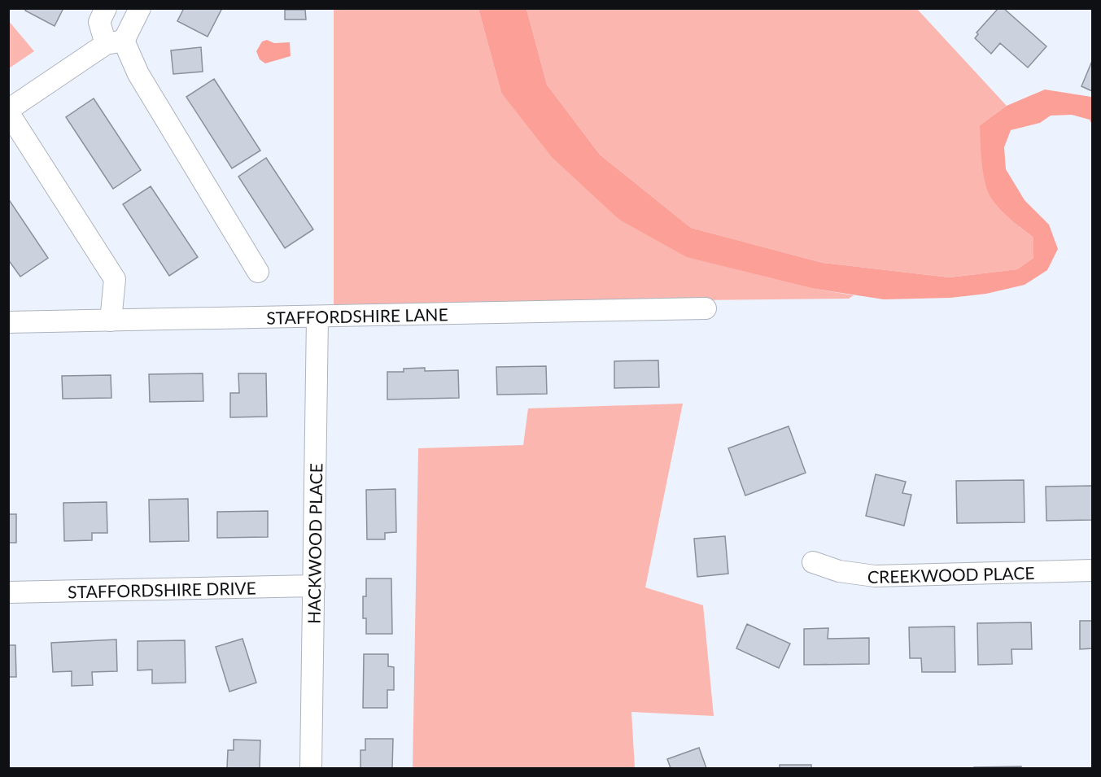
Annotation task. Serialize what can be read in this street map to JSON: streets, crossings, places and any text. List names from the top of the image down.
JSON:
{
  "streets": {
    "street": [
      "STAFFORDSHIRE LANE",
      "HACKWOOD PLACE",
      "CREEKWOOD PLACE",
      "STAFFORDSHIRE DRIVE"
    ]
  },
  "crossings": [
    ["STAFFORDSHIRE LANE", "HACKWOOD PLACE"],
    ["HACKWOOD PLACE", "STAFFORDSHIRE DRIVE"]
  ]
}
